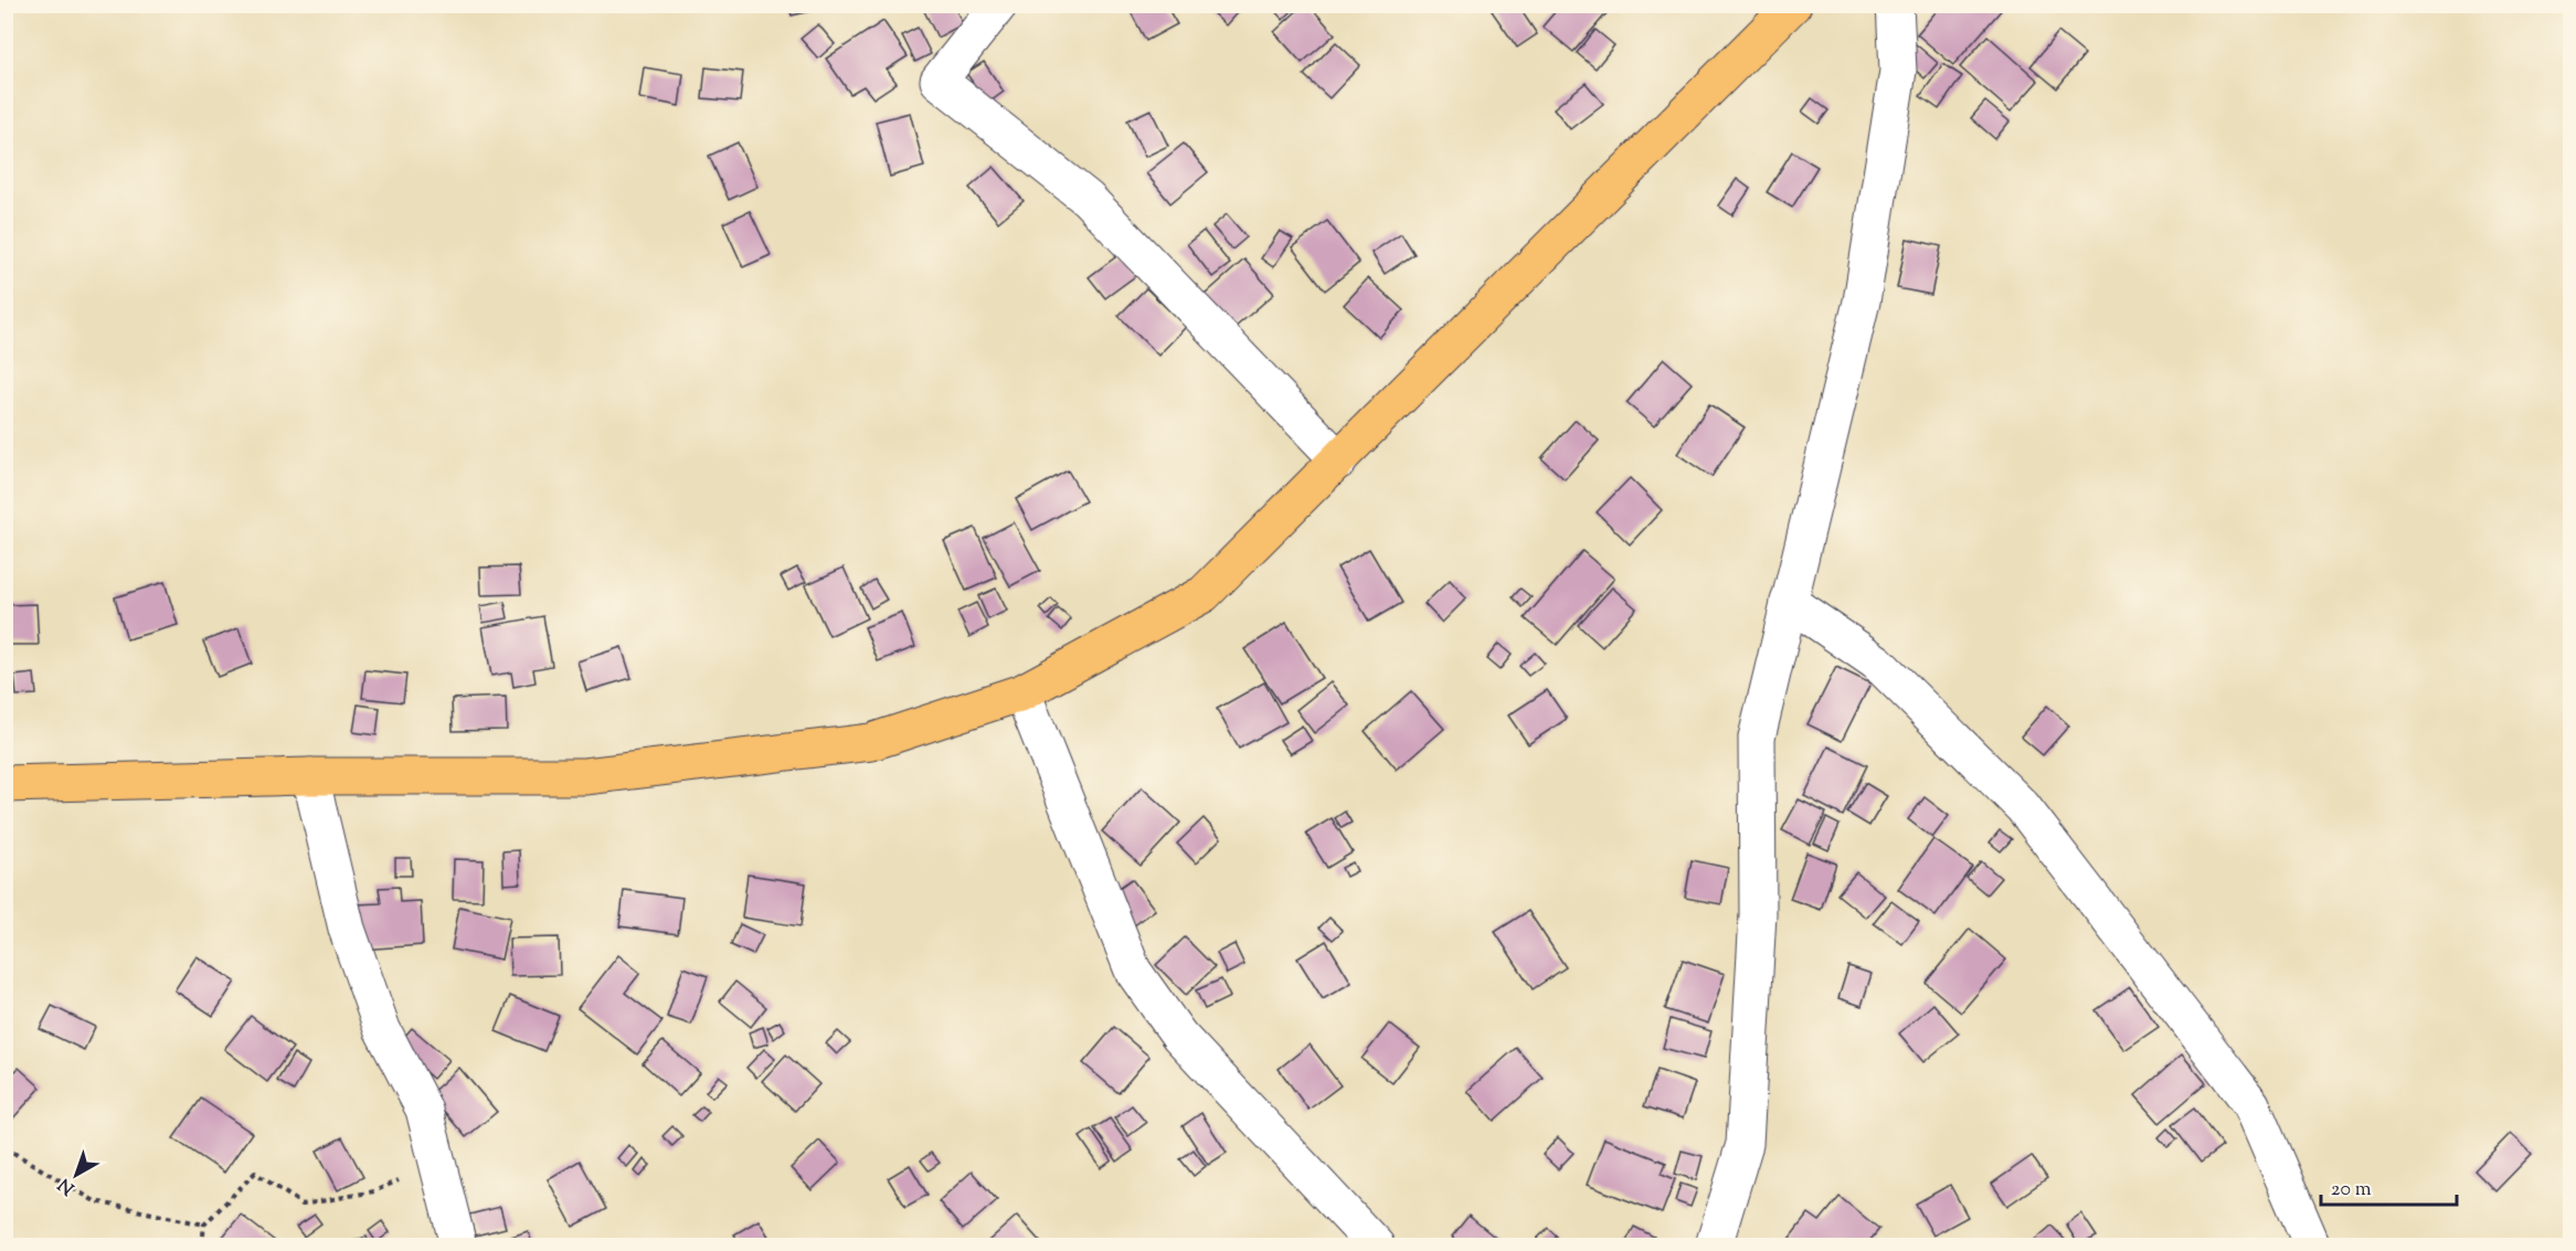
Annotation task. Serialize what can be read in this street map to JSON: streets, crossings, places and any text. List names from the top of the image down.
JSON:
{
  "scale_bar": "20 m",
  "north": "bottom left"
}
